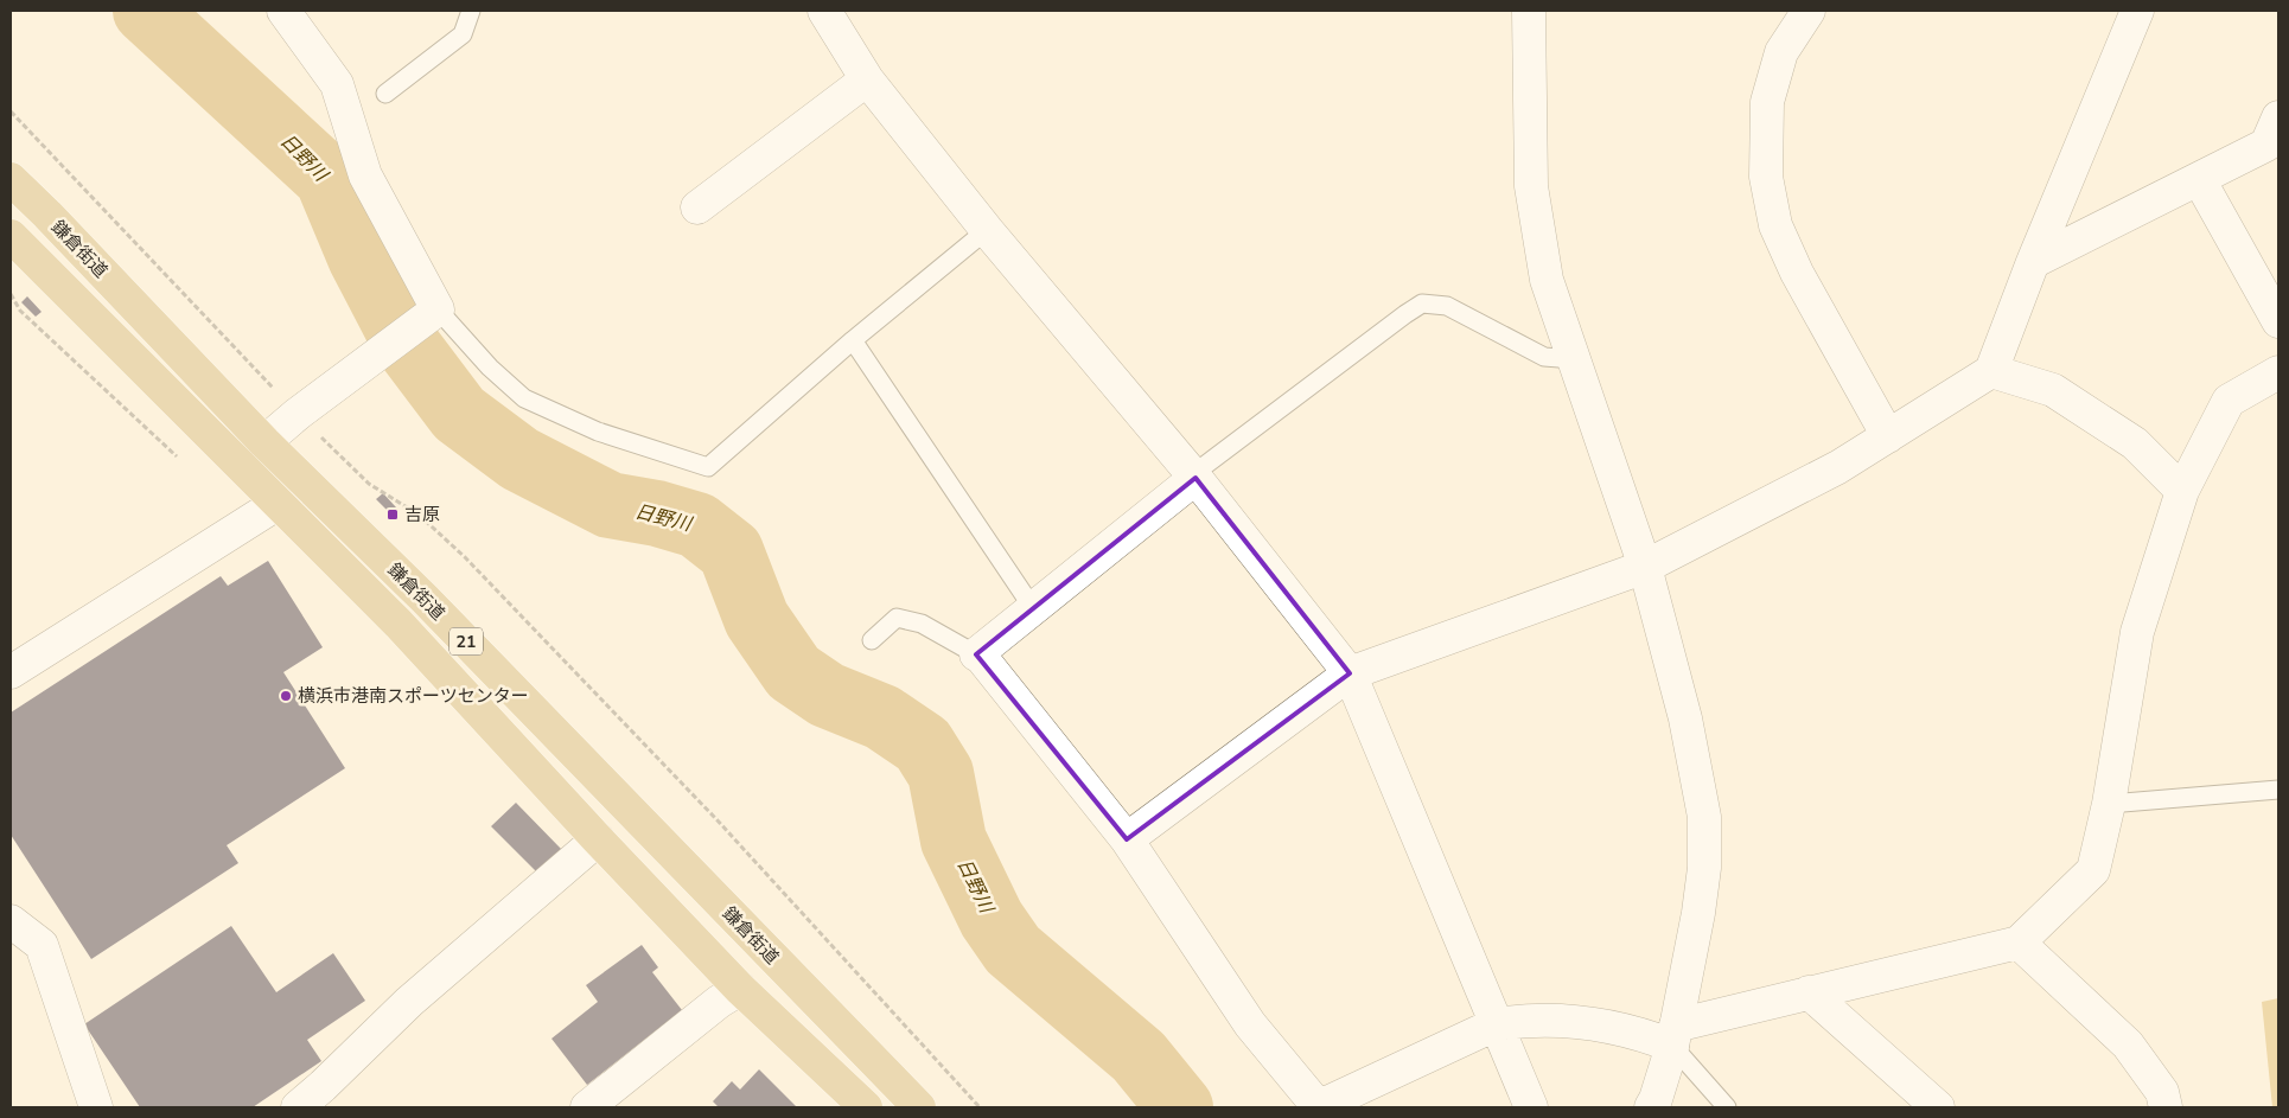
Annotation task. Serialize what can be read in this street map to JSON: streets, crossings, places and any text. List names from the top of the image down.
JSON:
{
  "streets": {
    "main road": ["鎌倉街道", "21"]
  },
  "water": ["日野川"],
  "places": {
    "transit": ["吉原"],
    "other": ["横浜市港南スポーツセンター"]
  }
}
